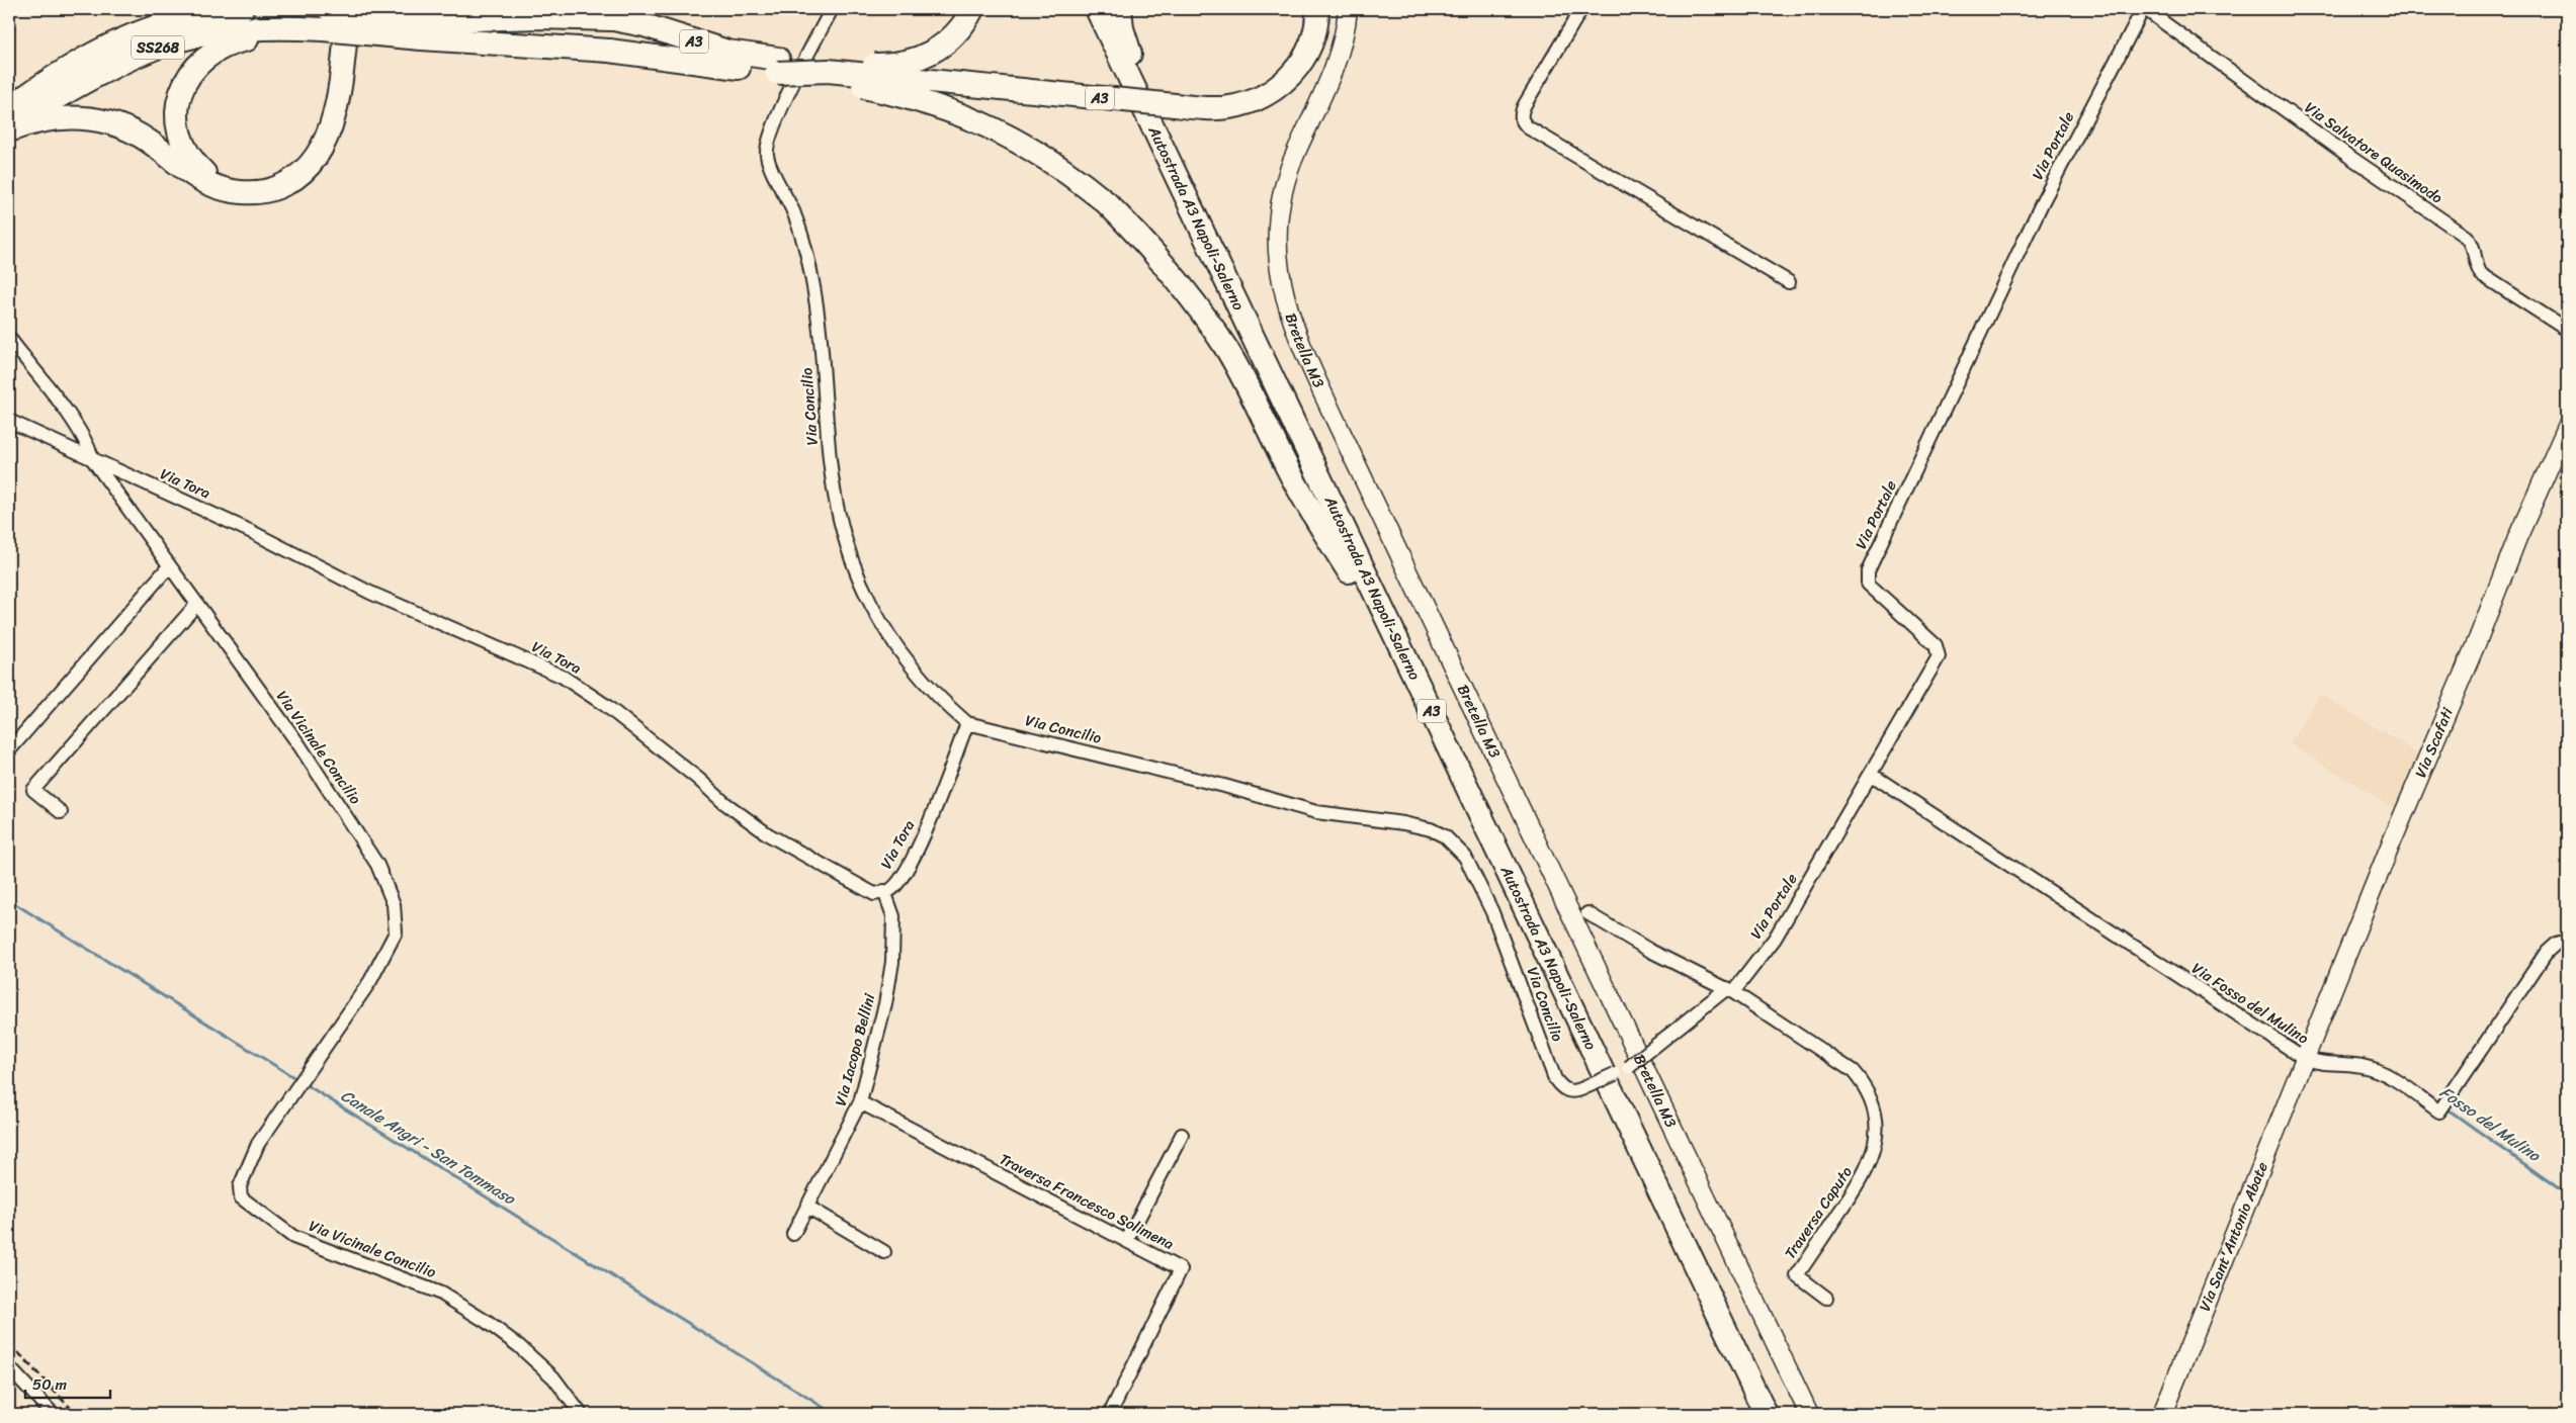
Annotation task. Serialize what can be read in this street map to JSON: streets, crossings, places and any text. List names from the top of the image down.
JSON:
{
  "streets": {
    "highway": ["A3", "SS268", "Autostrada A3 Napoli-Salerno"],
    "street": [
      "Via Portale",
      "Via Salvatore Quasimodo",
      "Bretella M3",
      "Via Concilio",
      "Via Tora",
      "Via Scafati",
      "Via Vicinale Concilio",
      "Via Fosso del Mulino",
      "Via Iacopo Bellini",
      "Traversa Francesco Solimena",
      "Traversa Caputo",
      "Via Sant'Antonio Abate"
    ]
  },
  "crossings": [
    ["A3", "SS268"],
    ["A3", "Autostrada A3 Napoli-Salerno"],
    ["Via Portale", "Via Salvatore Quasimodo"],
    ["Via Portale", "Via Concilio"],
    ["Via Portale", "Via Fosso del Mulino"],
    ["Via Portale", "Traversa Caputo"],
    ["Via Concilio", "Via Tora"],
    ["Via Concilio", "Traversa Caputo"],
    ["Via Tora", "Via Vicinale Concilio"],
    ["Via Tora", "Via Iacopo Bellini"],
    ["Via Scafati", "Via Fosso del Mulino"],
    ["Via Scafati", "Via Sant'Antonio Abate"],
    ["Via Fosso del Mulino", "Via Sant'Antonio Abate"],
    ["Via Iacopo Bellini", "Traversa Francesco Solimena"]
  ],
  "water": ["Fosso del Mulino", "Canale Angri - San Tommaso"],
  "scale_bar": "50 m"
}
